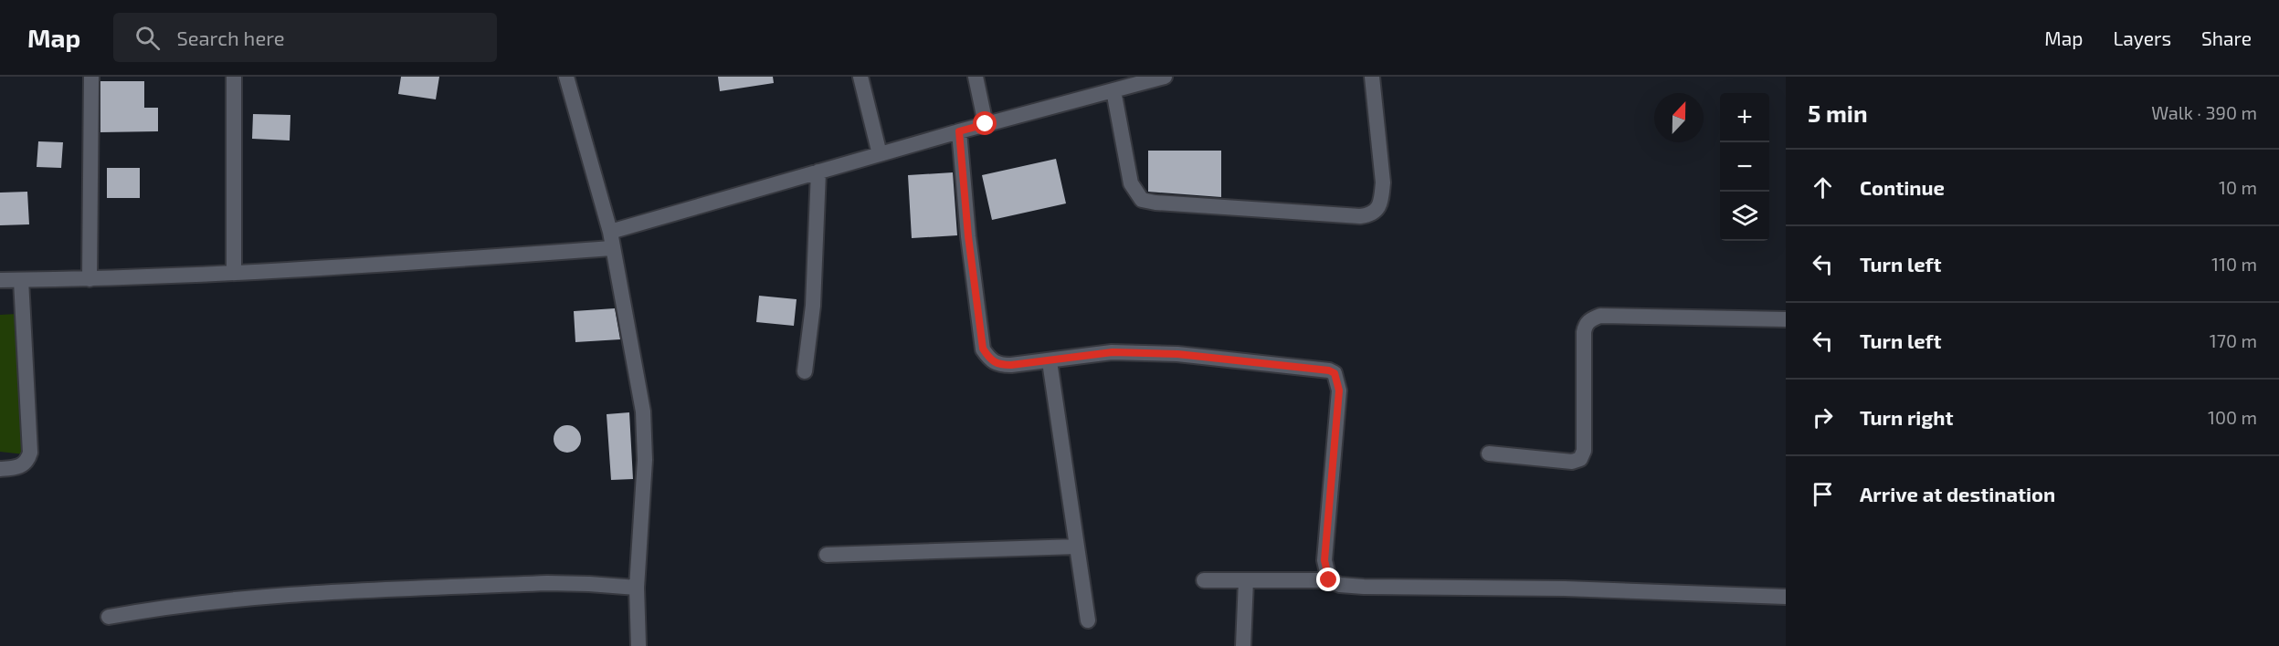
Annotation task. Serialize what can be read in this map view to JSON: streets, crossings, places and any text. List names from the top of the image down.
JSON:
{
  "north": "top",
  "page": {
    "header": "Map",
    "search": "Search here",
    "nav": ["Map", "Layers", "Share"],
    "heading": ["5 min", "Walk · 390 m"],
    "map_buttons": ["+", "−"],
    "list": [
      ["Continue", "10 m"],
      ["Turn left", "110 m"],
      ["Turn left", "170 m"],
      ["Turn right", "100 m"],
      "Arrive at destination"
    ]
  }
}
